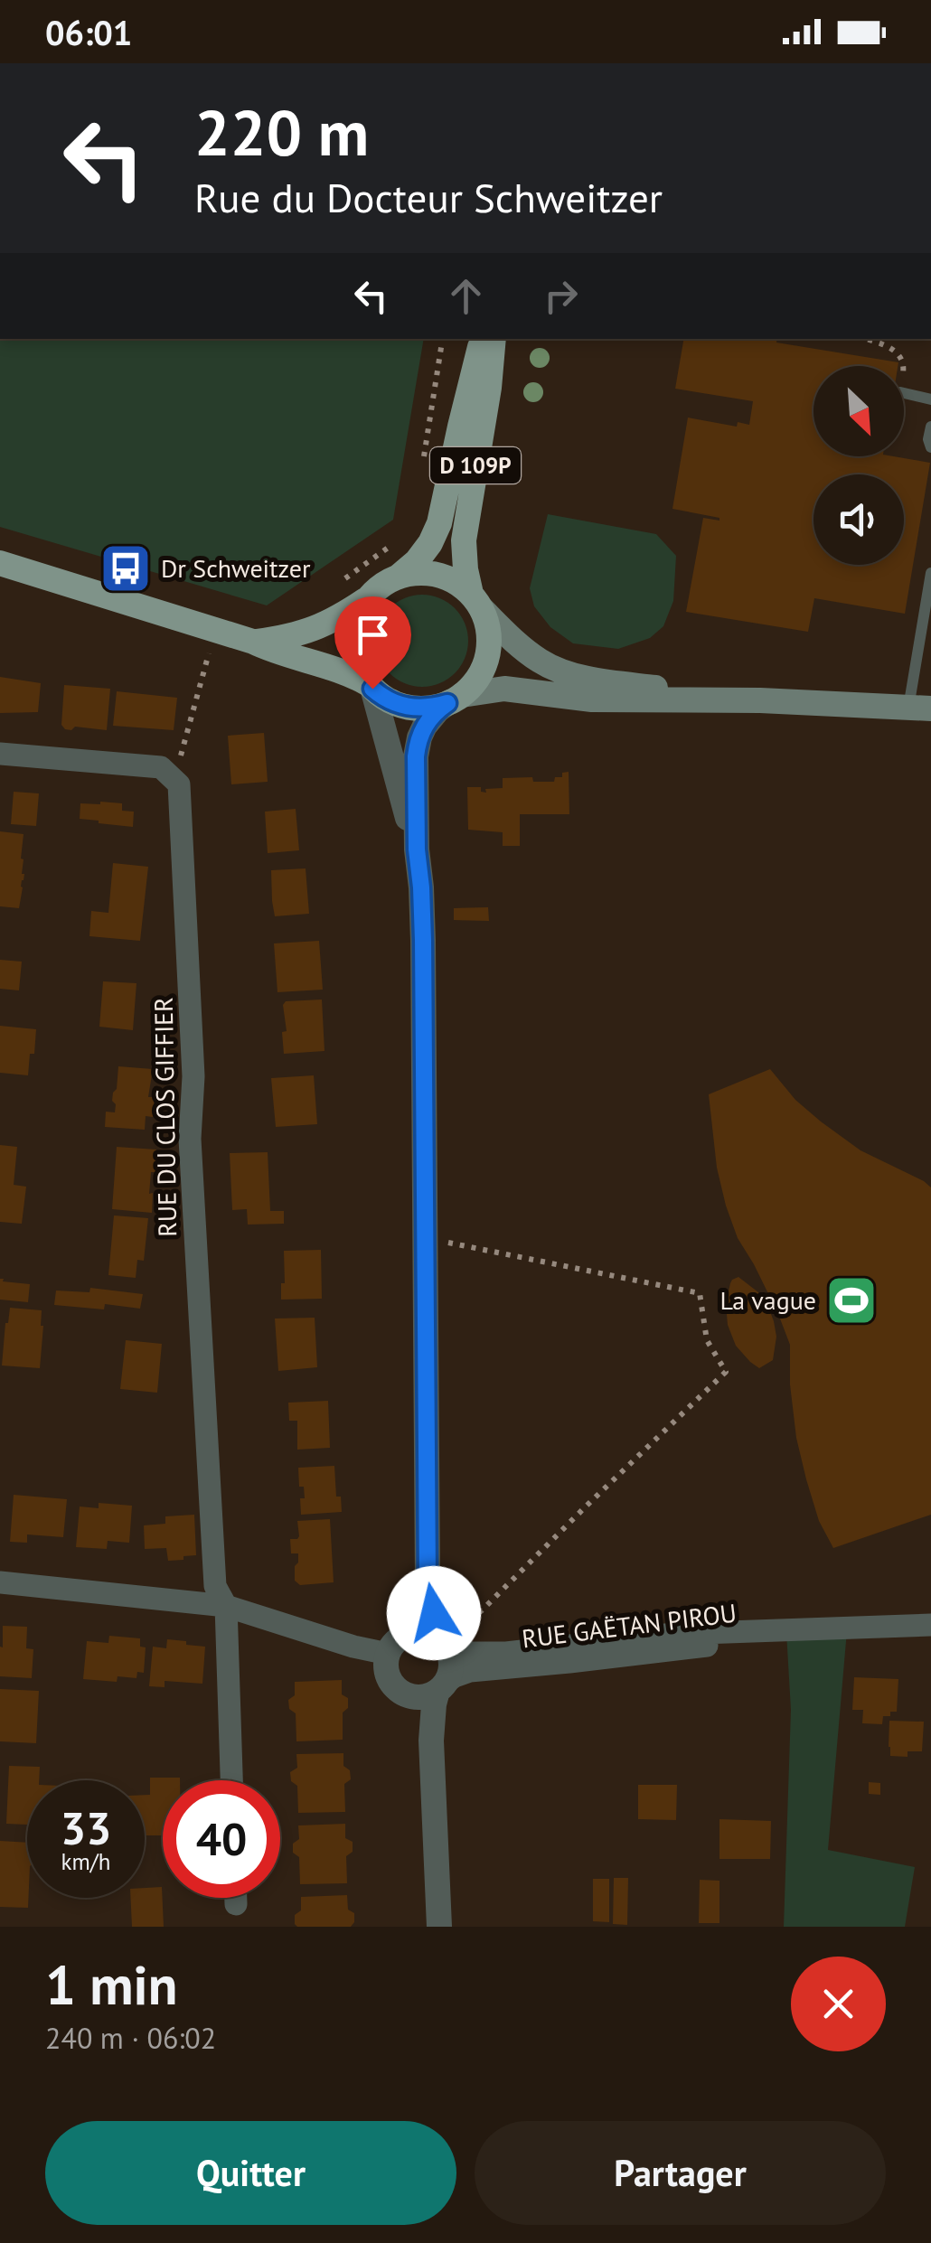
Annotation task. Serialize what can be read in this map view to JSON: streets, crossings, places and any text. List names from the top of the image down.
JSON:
{
  "streets": {
    "main road": ["D 109P"],
    "street": ["RUE DU CLOS GIFFIER", "RUE GAËTAN PIROU"]
  },
  "places": {
    "bus stop": ["Dr Schweitzer"],
    "sports": ["La vague"]
  },
  "north": "bottom right",
  "page": {
    "status": "06:01",
    "turn": ["220 m", "Rue du Docteur Schweitzer"],
    "speed": "33 km/h",
    "limit": "40",
    "heading": ["1 min", "240 m · 06:02"],
    "buttons": ["Quitter", "Partager"]
  }
}
